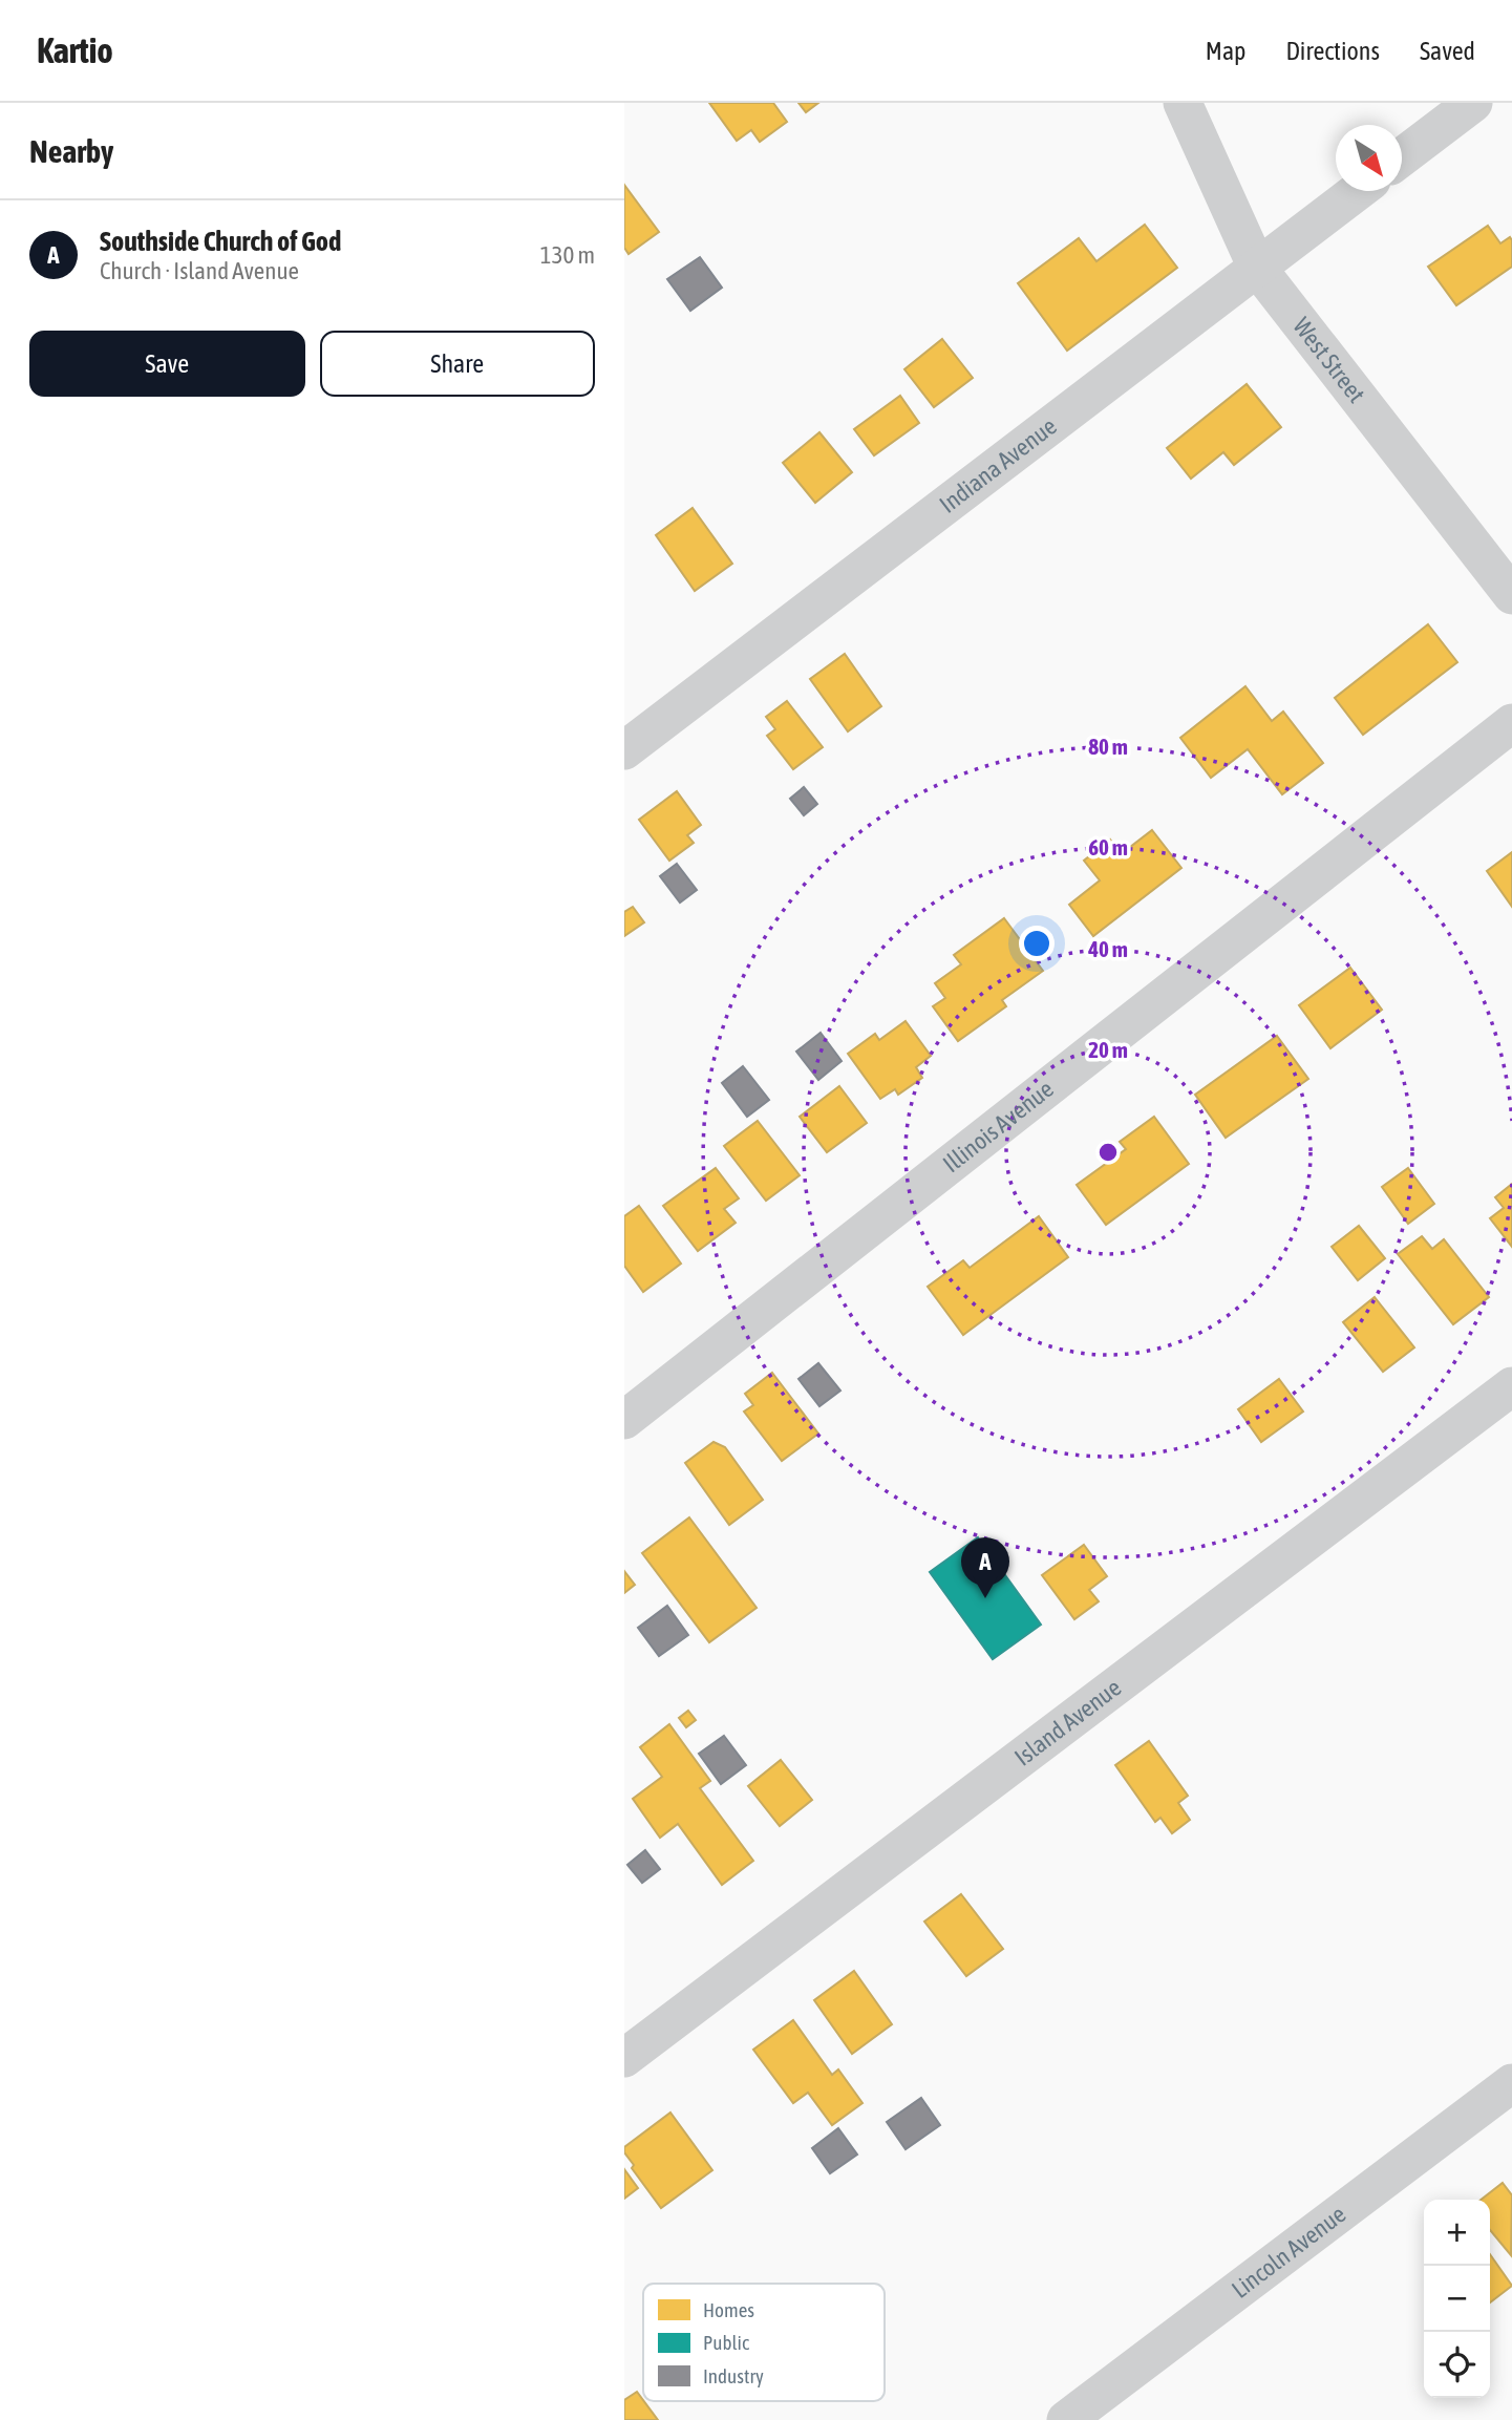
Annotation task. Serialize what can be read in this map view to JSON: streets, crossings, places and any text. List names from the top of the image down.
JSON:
{
  "streets": {
    "street": [
      "West Street",
      "Indiana Avenue",
      "Illinois Avenue",
      "Island Avenue",
      "Lincoln Avenue"
    ]
  },
  "crossings": [
    ["West Street", "Indiana Avenue"]
  ],
  "legend": ["Homes", "Public", "Industry"],
  "north": "bottom right",
  "page": {
    "header": "Kartio",
    "nav": ["Map", "Directions", "Saved"],
    "heading": "Nearby",
    "list": [
      {
        "mark": "A",
        "name": "Southside Church of God",
        "note": "Church · Island Avenue",
        "value": "130 m"
      }
    ],
    "buttons": ["Save", "Share"],
    "pins": "A",
    "map_buttons": ["+", "−"]
  },
  "rings": [
    "80 m",
    "60 m",
    "40 m",
    "20 m"
  ]
}
